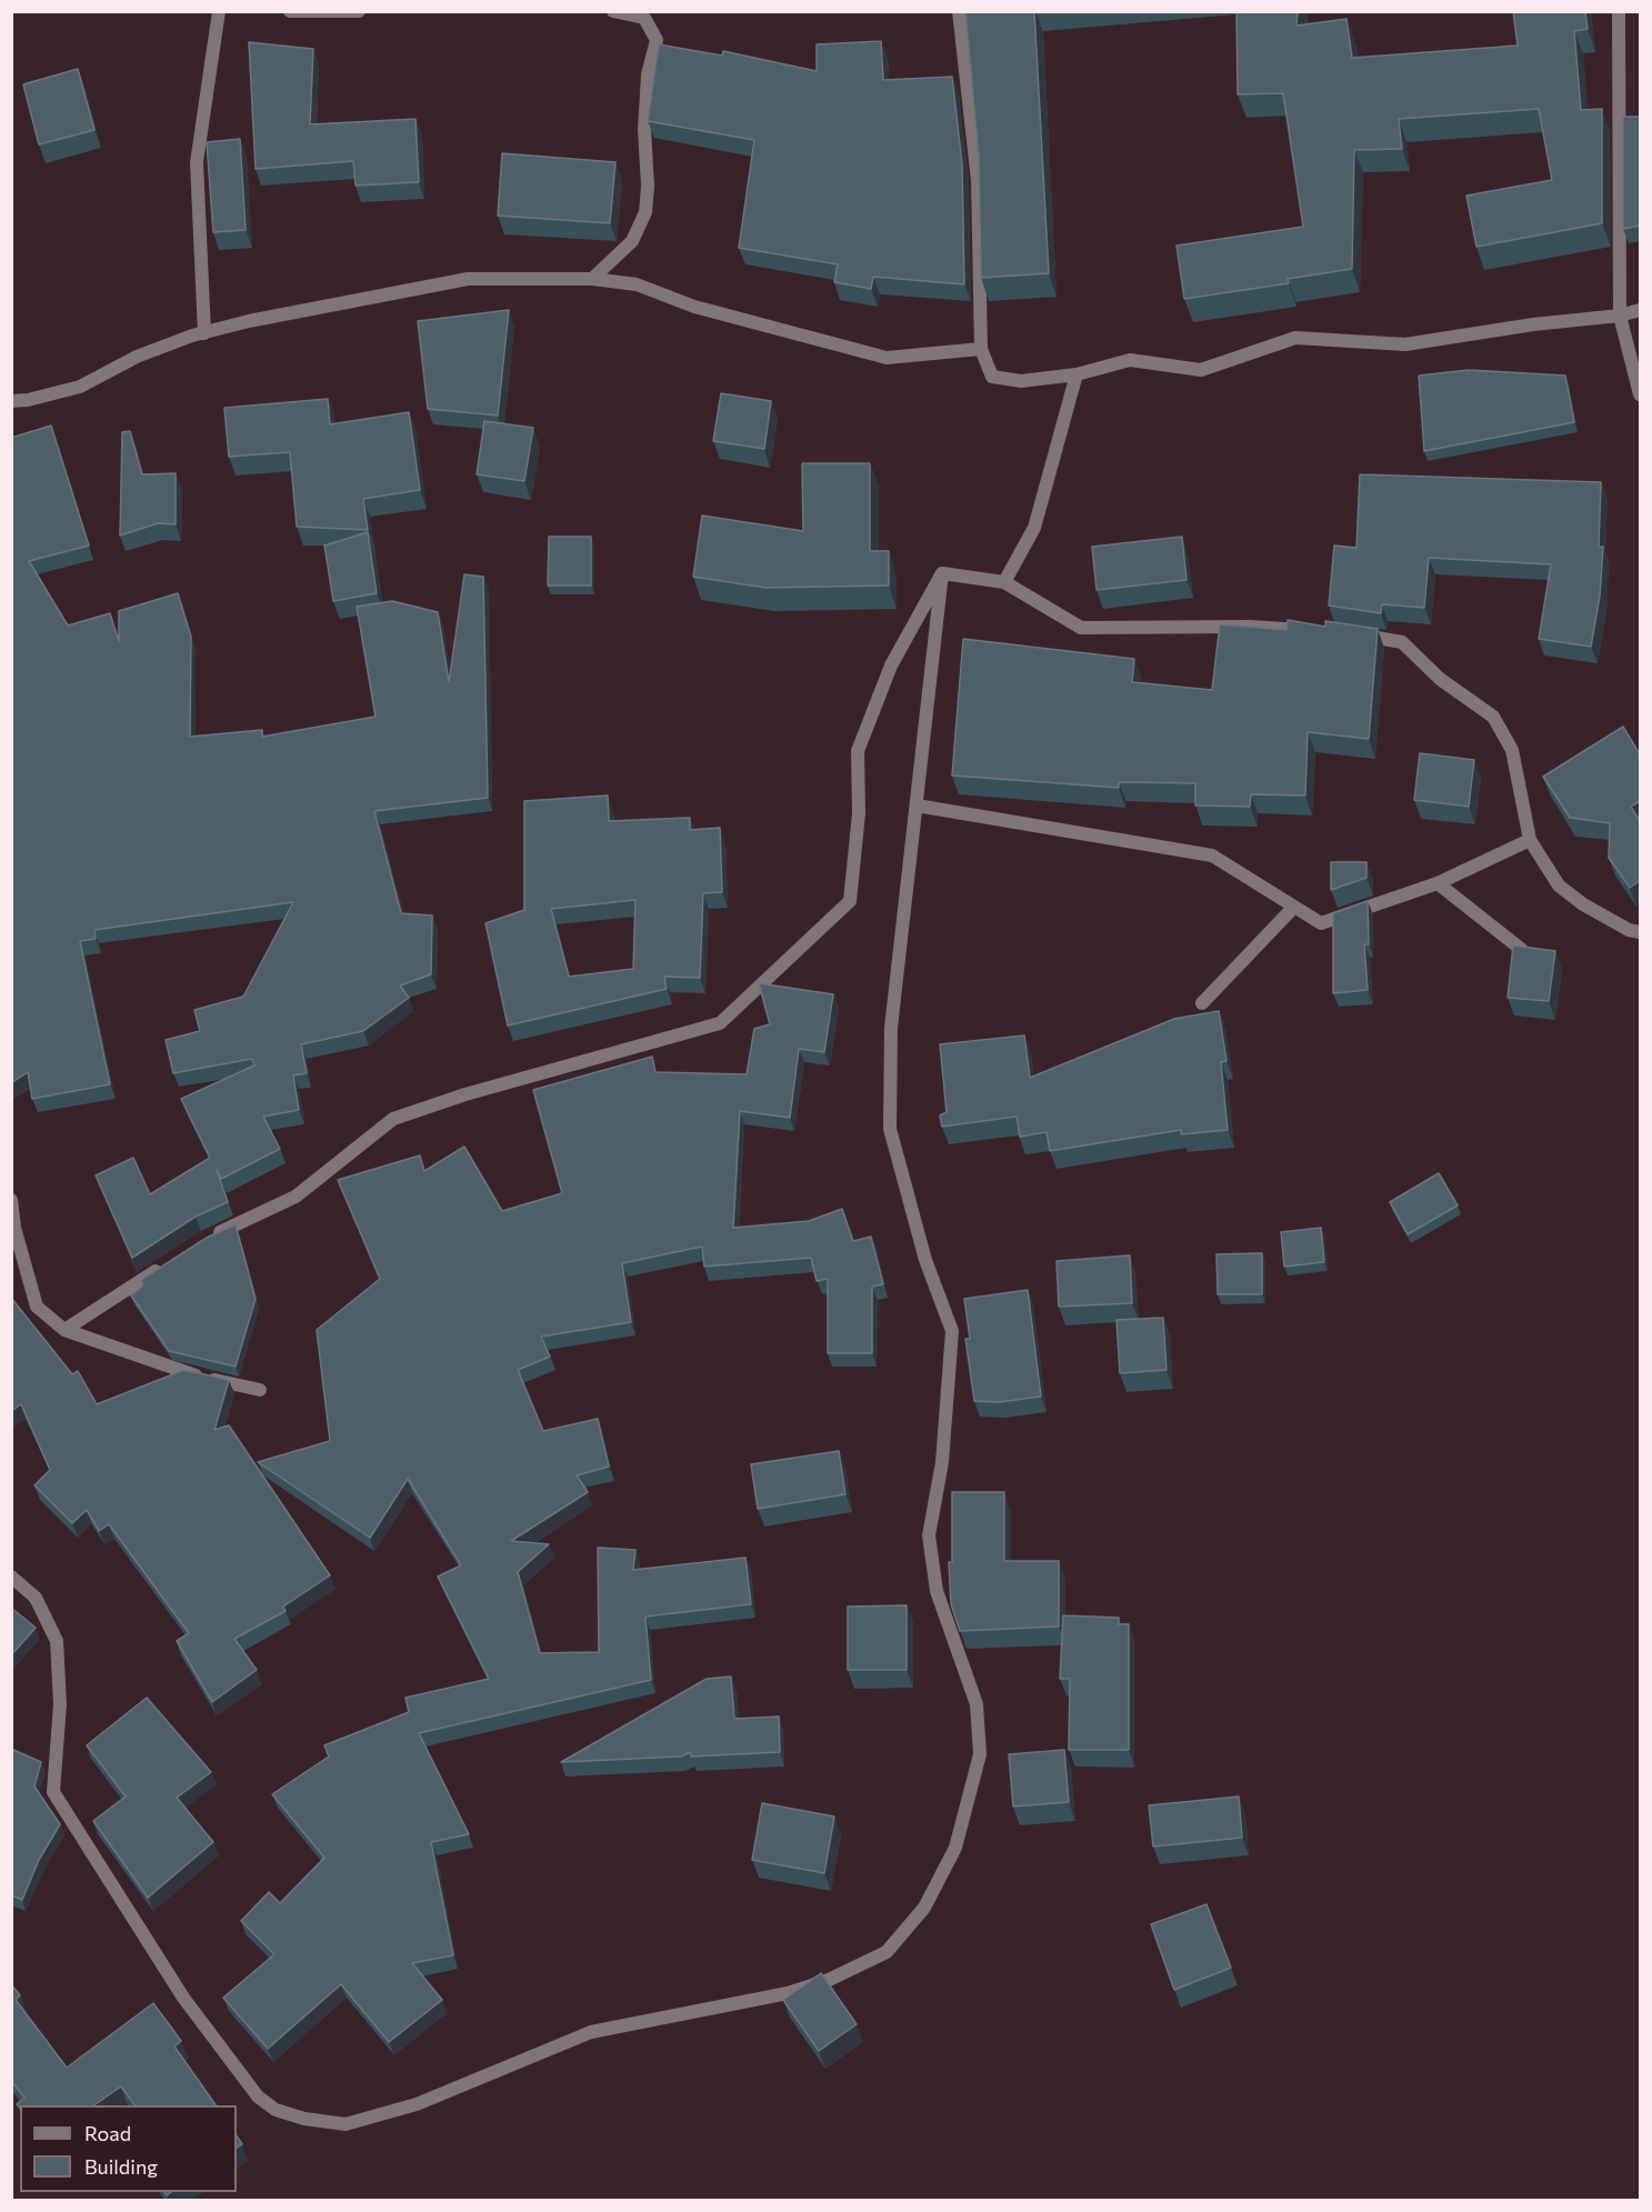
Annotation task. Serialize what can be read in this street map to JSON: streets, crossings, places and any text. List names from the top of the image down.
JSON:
{
  "legend": ["Road", "Building"]
}
